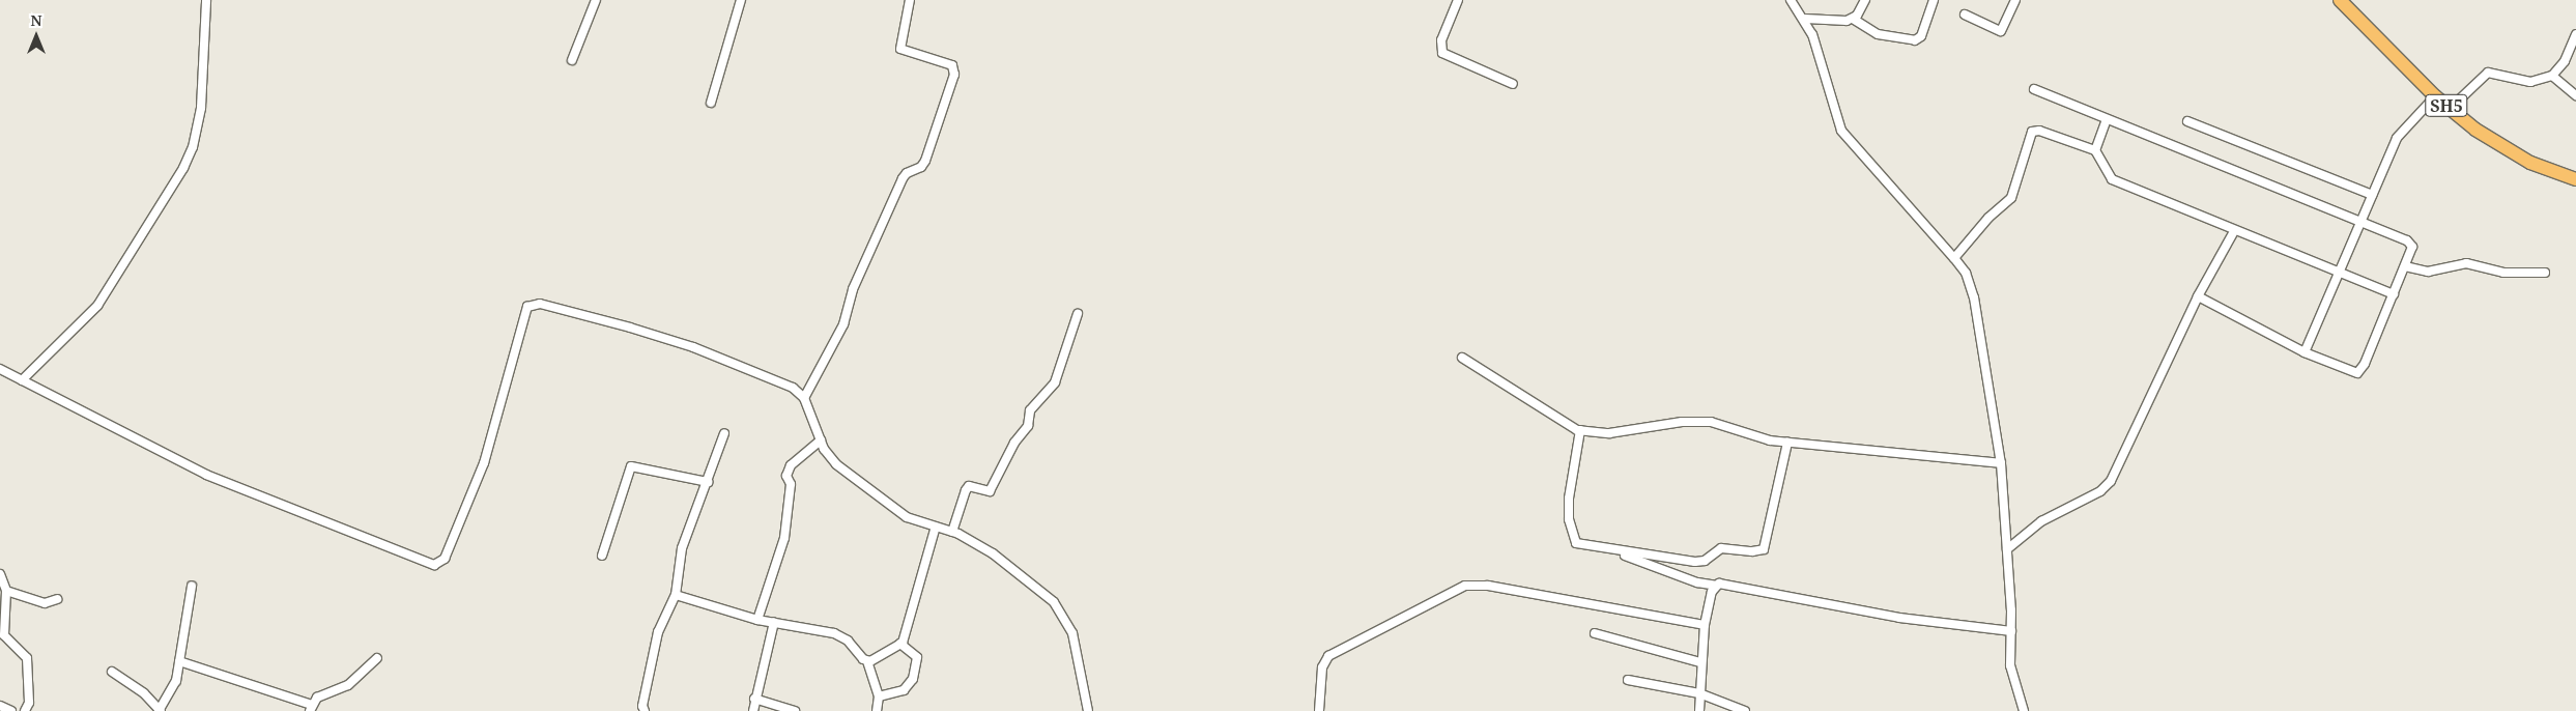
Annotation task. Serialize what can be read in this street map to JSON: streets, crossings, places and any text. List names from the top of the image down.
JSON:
{
  "streets": {
    "main road": ["SH5"]
  },
  "north": "top"
}
